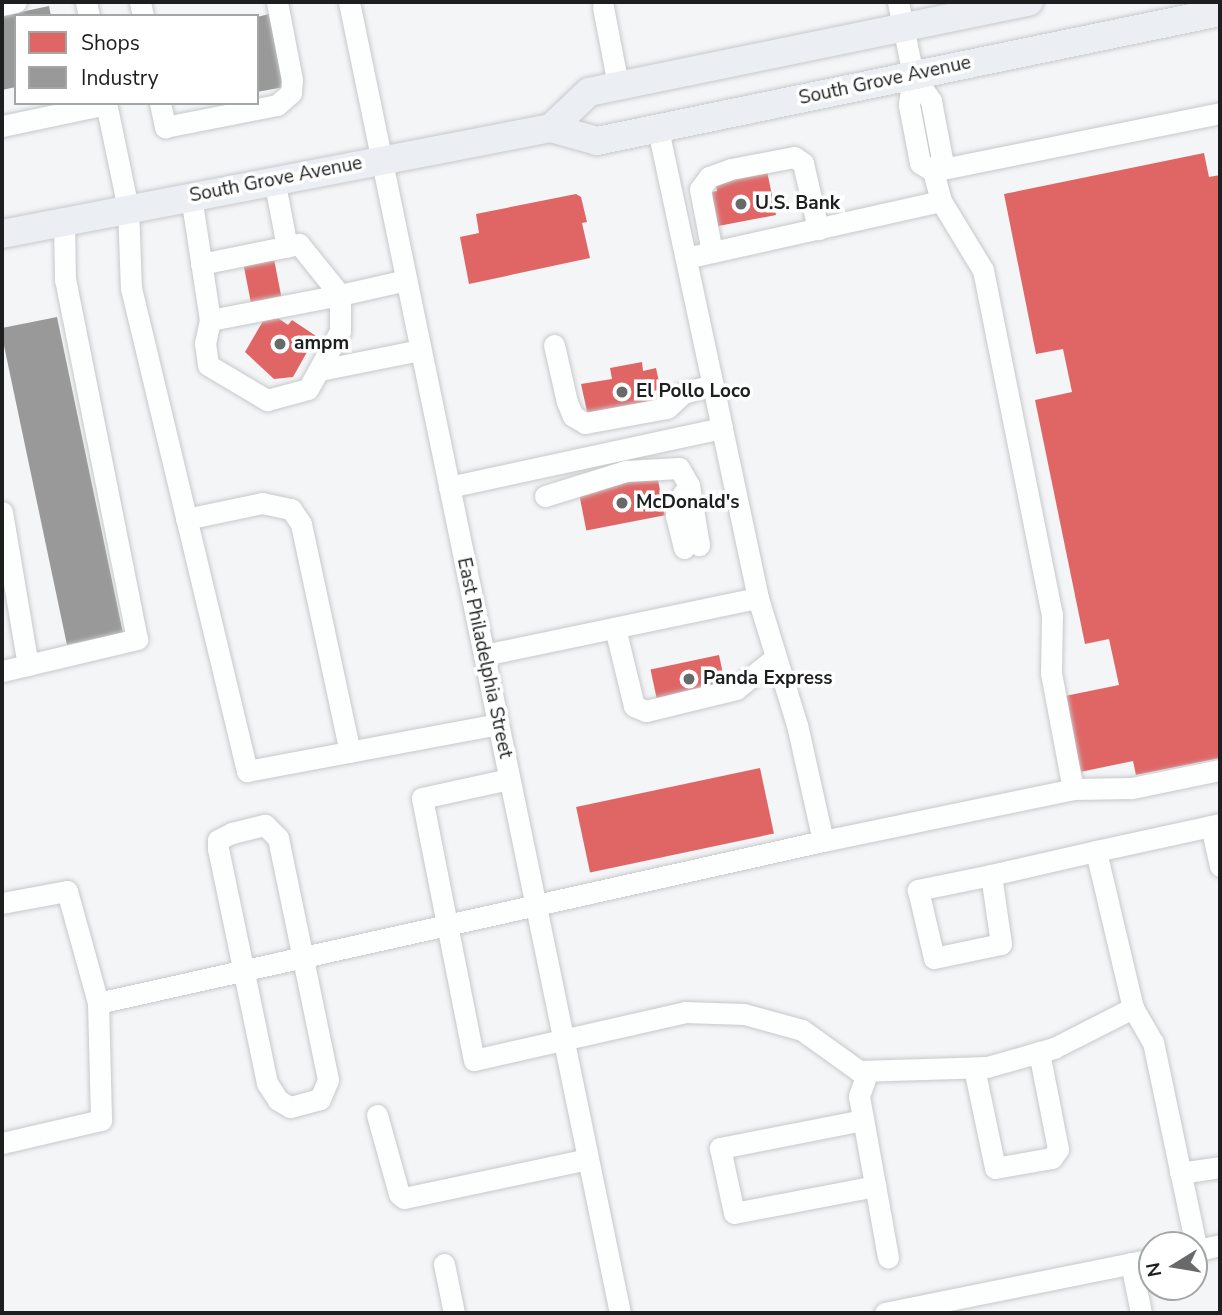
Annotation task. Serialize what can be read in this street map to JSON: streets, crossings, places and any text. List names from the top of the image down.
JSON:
{
  "streets": {
    "main road": ["South Grove Avenue"],
    "street": ["East Philadelphia Street"]
  },
  "crossings": [
    ["South Grove Avenue", "East Philadelphia Street"]
  ],
  "places": [
    "U.S. Bank",
    "ampm",
    "El Pollo Loco",
    "McDonald's",
    "Panda Express"
  ],
  "legend": ["Shops", "Industry"],
  "north": "left"
}
